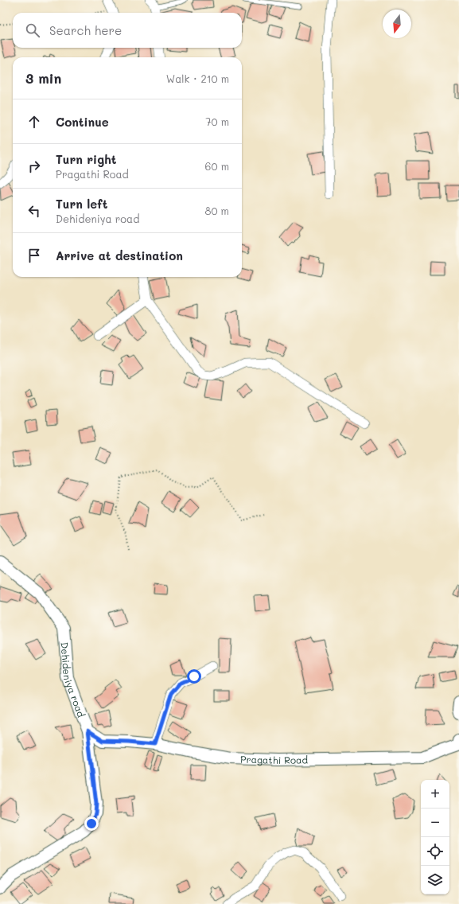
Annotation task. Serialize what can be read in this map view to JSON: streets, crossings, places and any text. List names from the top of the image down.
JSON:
{
  "streets": {
    "street": ["Dehideniya road", "Pragathi Road"]
  },
  "crossings": [
    ["Dehideniya road", "Pragathi Road"]
  ],
  "north": "bottom",
  "page": {
    "search": "Search here",
    "heading": ["3 min", "Walk · 210 m"],
    "list": [
      ["Continue", "70 m"],
      ["Turn right", "Pragathi Road", "60 m"],
      ["Turn left", "Dehideniya road", "80 m"],
      "Arrive at destination"
    ],
    "map_buttons": ["+", "−"]
  }
}
